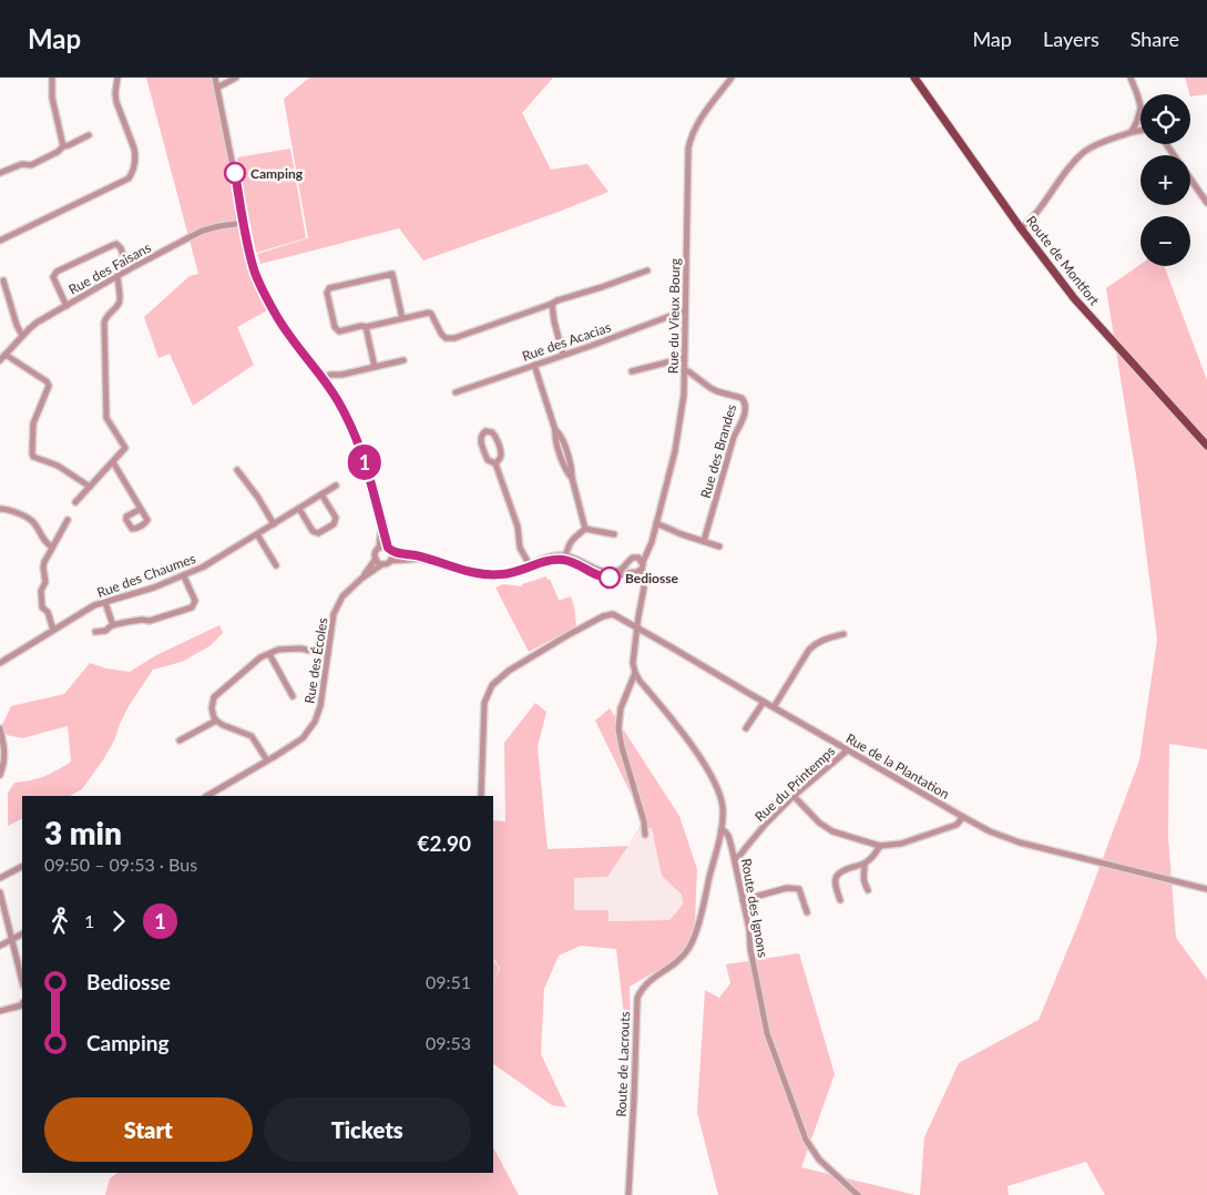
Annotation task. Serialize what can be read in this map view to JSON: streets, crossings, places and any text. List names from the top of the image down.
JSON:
{
  "streets": {
    "main road": ["Route de Montfort"],
    "street": [
      "Rue des Faisans",
      "Rue du Vieux Bourg",
      "Rue des Acacias",
      "Rue des Brandes",
      "Rue des Chaumes",
      "Rue des Écoles",
      "Rue de la Plantation",
      "Rue du Printemps",
      "Route des Ignons",
      "Route de Lacrouts"
    ]
  },
  "crossings": [
    ["Rue du Vieux Bourg", "Rue des Acacias"],
    ["Rue du Vieux Bourg", "Rue des Brandes"],
    ["Rue de la Plantation", "Rue du Printemps"],
    ["Rue du Printemps", "Route des Ignons"],
    ["Route des Ignons", "Route de Lacrouts"]
  ],
  "places": ["Camping", "Bediosse"],
  "lines": ["bus line 1"],
  "page": {
    "header": "Map",
    "nav": ["Map", "Layers", "Share"],
    "on_map": "1",
    "map_buttons": ["+", "−"],
    "heading": ["3 min", "09:50 – 09:53 · Bus", "€2.90"],
    "legs": ["1", "1"],
    "list": [
      {
        "name": "Bediosse",
        "value": "09:51"
      },
      {
        "name": "Camping",
        "value": "09:53"
      }
    ],
    "buttons": ["Start", "Tickets"]
  }
}
